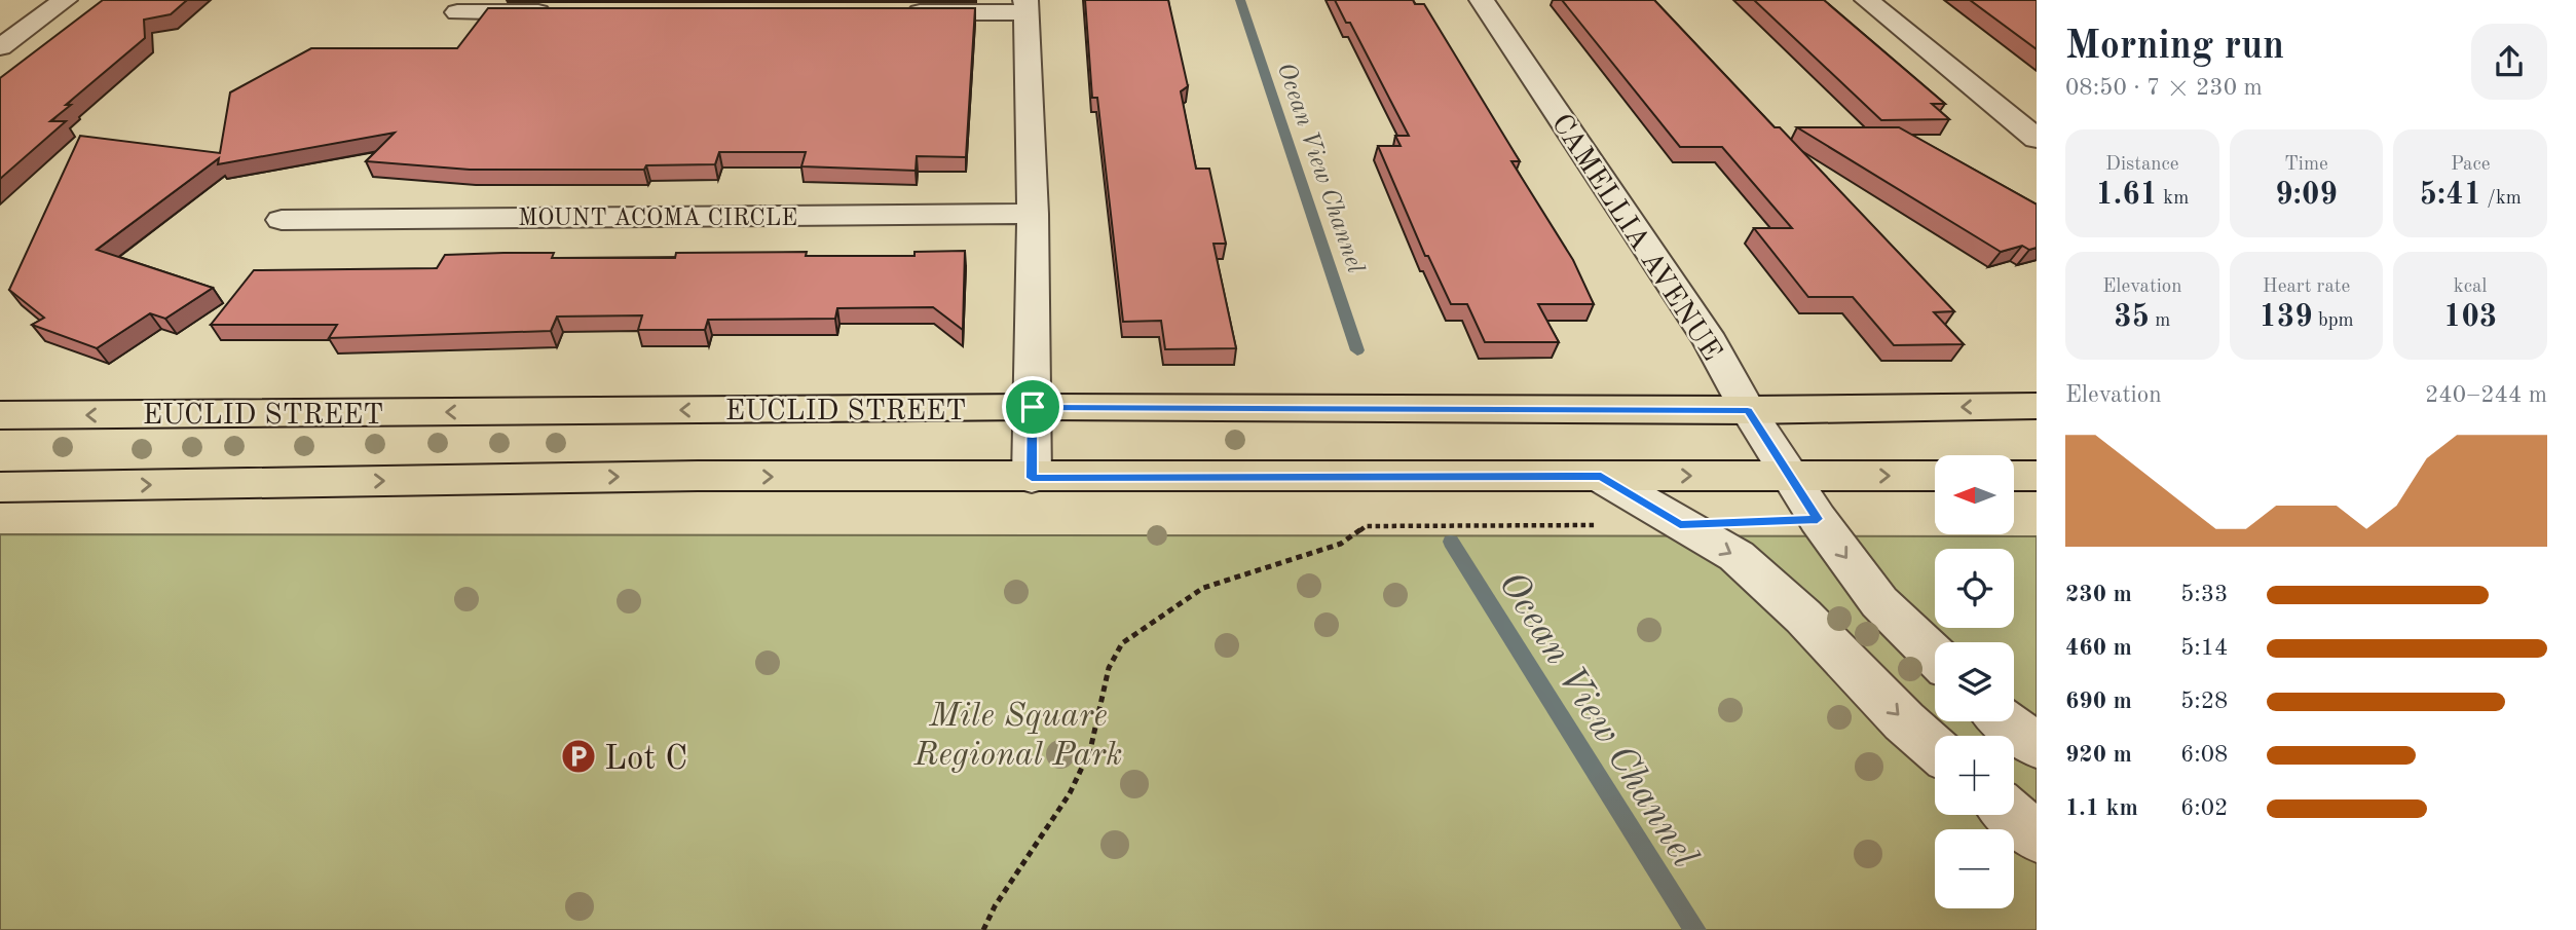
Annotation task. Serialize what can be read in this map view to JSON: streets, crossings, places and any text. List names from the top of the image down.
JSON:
{
  "streets": {
    "main road": ["EUCLID STREET"],
    "street": ["MOUNT ACOMA CIRCLE", "CAMELLIA AVENUE"]
  },
  "crossings": [
    ["CAMELLIA AVENUE", "EUCLID STREET"]
  ],
  "water": ["Ocean View Channel"],
  "parks": ["Mile Square Regional Park"],
  "places": {
    "parking": ["Lot C"]
  },
  "north": "left",
  "page": {
    "heading": ["Morning run", "08:50 · 7 × 230 m"],
    "stats": [
      ["Distance", "1.61 km"],
      ["Time", "9:09"],
      ["Pace", "5:41 /km"],
      ["Elevation", "35 m"],
      ["Heart rate", "139 bpm"],
      ["kcal", "103"]
    ],
    "chart": ["Elevation", "240–244 m"],
    "map_buttons": ["+", "−"],
    "list": [
      {
        "name": "230 m",
        "note": "5:33"
      },
      {
        "name": "460 m",
        "note": "5:14"
      },
      {
        "name": "690 m",
        "note": "5:28"
      },
      {
        "name": "920 m",
        "note": "6:08"
      },
      {
        "name": "1.1 km",
        "note": "6:02"
      }
    ]
  }
}
